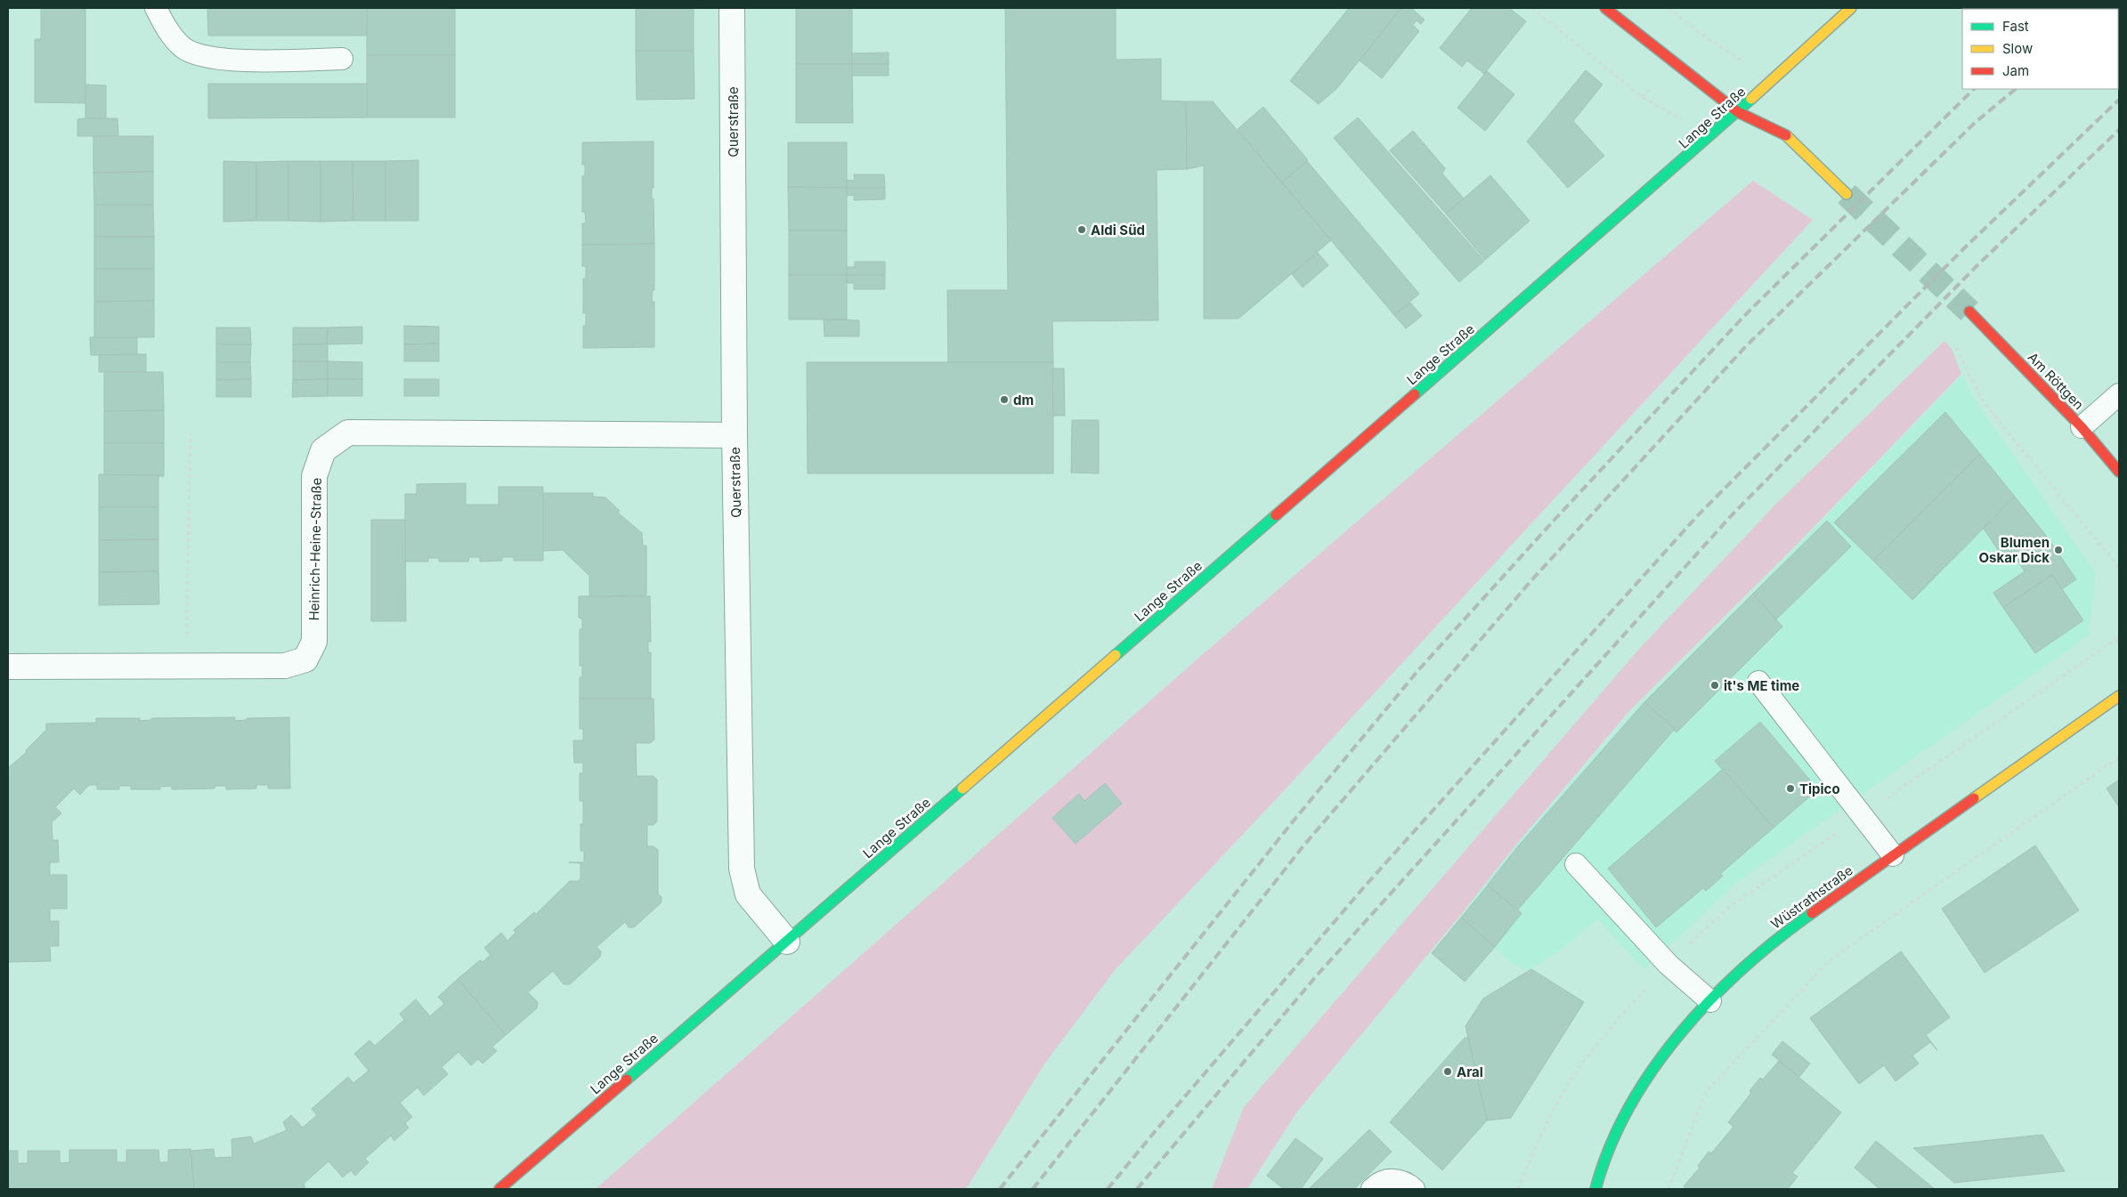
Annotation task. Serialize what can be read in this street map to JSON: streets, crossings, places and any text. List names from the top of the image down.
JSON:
{
  "streets": {
    "main road": ["Lange Straße", "Am Röttgen", "Wüstrathstraße"],
    "street": ["Querstraße", "Heinrich-Heine-Straße"]
  },
  "crossings": [
    ["Lange Straße", "Querstraße"],
    ["Querstraße", "Heinrich-Heine-Straße"]
  ],
  "places": [
    "Aldi Süd",
    "dm",
    "Blumen Oskar Dick",
    "it's ME time",
    "Tipico",
    "Aral"
  ],
  "legend": ["Fast", "Slow", "Jam"]
}
